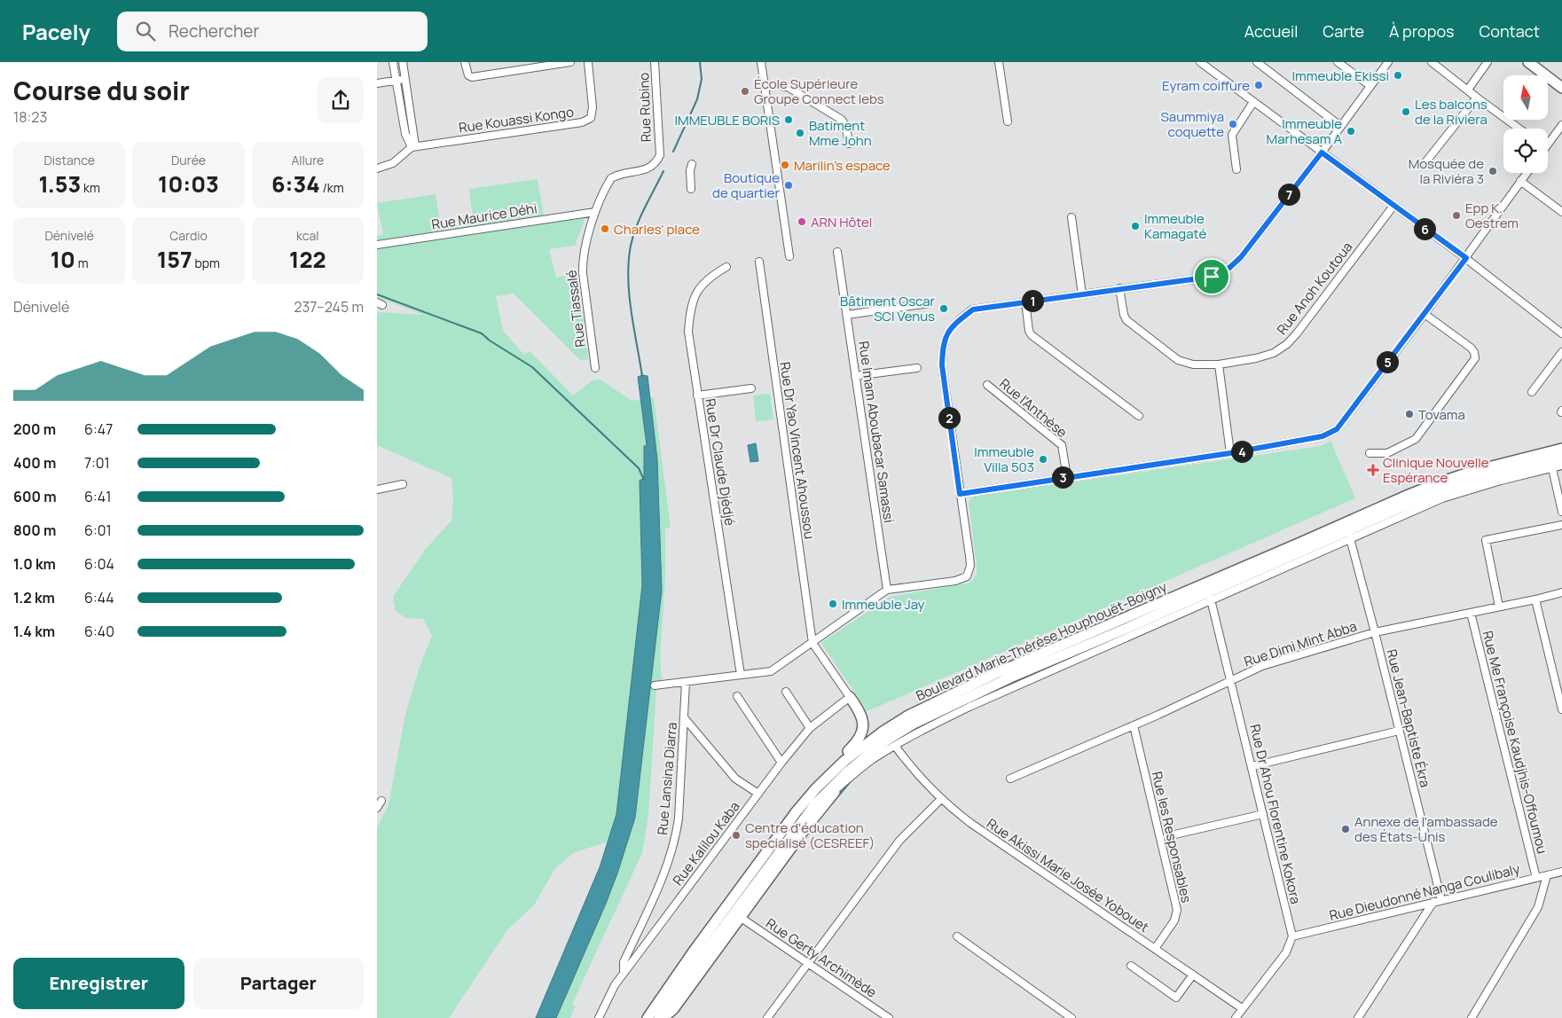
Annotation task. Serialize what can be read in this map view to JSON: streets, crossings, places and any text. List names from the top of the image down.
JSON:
{
  "streets": {
    "main road": ["Boulevard Marie-Thérèse Houphouët-Boigny"],
    "street": [
      "Rue Rubino",
      "Rue Kouassi Kongo",
      "Rue Maurice Déhi",
      "Rue Anoh Koutoua",
      "Rue Tiassalé",
      "Rue l'Anthèse",
      "Rue Imam Aboubacar Samassi",
      "Rue Dr Yao Vincent Ahoussou",
      "Rue Dr Claude Djédjé",
      "Rue Dimi Mint Abba",
      "Rue Jean-Baptiste Ékra",
      "Rue Me Françoise Kaudjhis-Offoumou",
      "Rue Lansina Diarra",
      "Rue Dr Ahou Florentine Kokora",
      "Rue les Responsables",
      "Rue Kalilou Kaba",
      "Rue Akissi Marie Josée Yobouet",
      "Rue Dieudonné Nanga Coulibaly",
      "Rue Gerty Archimède"
    ]
  },
  "crossings": [
    ["Rue Rubino", "Rue Tiassalé"],
    ["Rue Maurice Déhi", "Rue Tiassalé"],
    ["Rue Dimi Mint Abba", "Rue Jean-Baptiste Ékra"],
    ["Rue Dimi Mint Abba", "Rue Me Françoise Kaudjhis-Offoumou"],
    ["Rue Dimi Mint Abba", "Rue Dr Ahou Florentine Kokora"],
    ["Rue Dimi Mint Abba", "Rue les Responsables"],
    ["Rue Jean-Baptiste Ékra", "Rue Dieudonné Nanga Coulibaly"],
    ["Rue Me Françoise Kaudjhis-Offoumou", "Rue Dieudonné Nanga Coulibaly"],
    ["Rue Lansina Diarra", "Rue Kalilou Kaba"],
    ["Rue Dr Ahou Florentine Kokora", "Rue Dieudonné Nanga Coulibaly"],
    ["Rue les Responsables", "Rue Akissi Marie Josée Yobouet"]
  ],
  "places": {
    "other": [
      "Immeuble Ekissi",
      "Eyram coiffure",
      "École Supérieure Groupe Connect Iebs",
      "Les balcons de la Riviera",
      "IMMEUBLE BORIS",
      "Saummiya coquette",
      "Immeuble Marhesam A",
      "Batiment Mme John",
      "Marilin's espace",
      "Mosquée de la Riviéra 3",
      "Boutique de quartier",
      "Epp K. Oestrem",
      "ARN Hôtel",
      "Immeuble Kamagaté",
      "Charles' place",
      "Bâtiment Oscar SCI Venus",
      "Tovama",
      "Immeuble Villa 503",
      "Immeuble Jay",
      "Annexe de l'ambassade des États-Unis",
      "Centre d'éducation specialisé (CESREEF)"
    ],
    "health": ["Clinique Nouvelle Espérance"]
  },
  "north": "top",
  "page": {
    "header": "Pacely",
    "search": "Rechercher",
    "nav": [
      "Accueil",
      "Carte",
      "À propos",
      "Contact"
    ],
    "heading": ["Course du soir", "18:23"],
    "stats": [
      ["Distance", "1.53 km"],
      ["Durée", "10:03"],
      ["Allure", "6:34 /km"],
      ["Dénivelé", "10 m"],
      ["Cardio", "157 bpm"],
      ["kcal", "122"]
    ],
    "pins": [
      "7",
      "6",
      "1",
      "5",
      "2",
      "4",
      "3"
    ],
    "chart": ["Dénivelé", "237–245 m"],
    "list": [
      {
        "name": "200 m",
        "note": "6:47"
      },
      {
        "name": "400 m",
        "note": "7:01"
      },
      {
        "name": "600 m",
        "note": "6:41"
      },
      {
        "name": "800 m",
        "note": "6:01"
      },
      {
        "name": "1.0 km",
        "note": "6:04"
      },
      {
        "name": "1.2 km",
        "note": "6:44"
      },
      {
        "name": "1.4 km",
        "note": "6:40"
      }
    ],
    "buttons": ["Enregistrer", "Partager"]
  }
}
